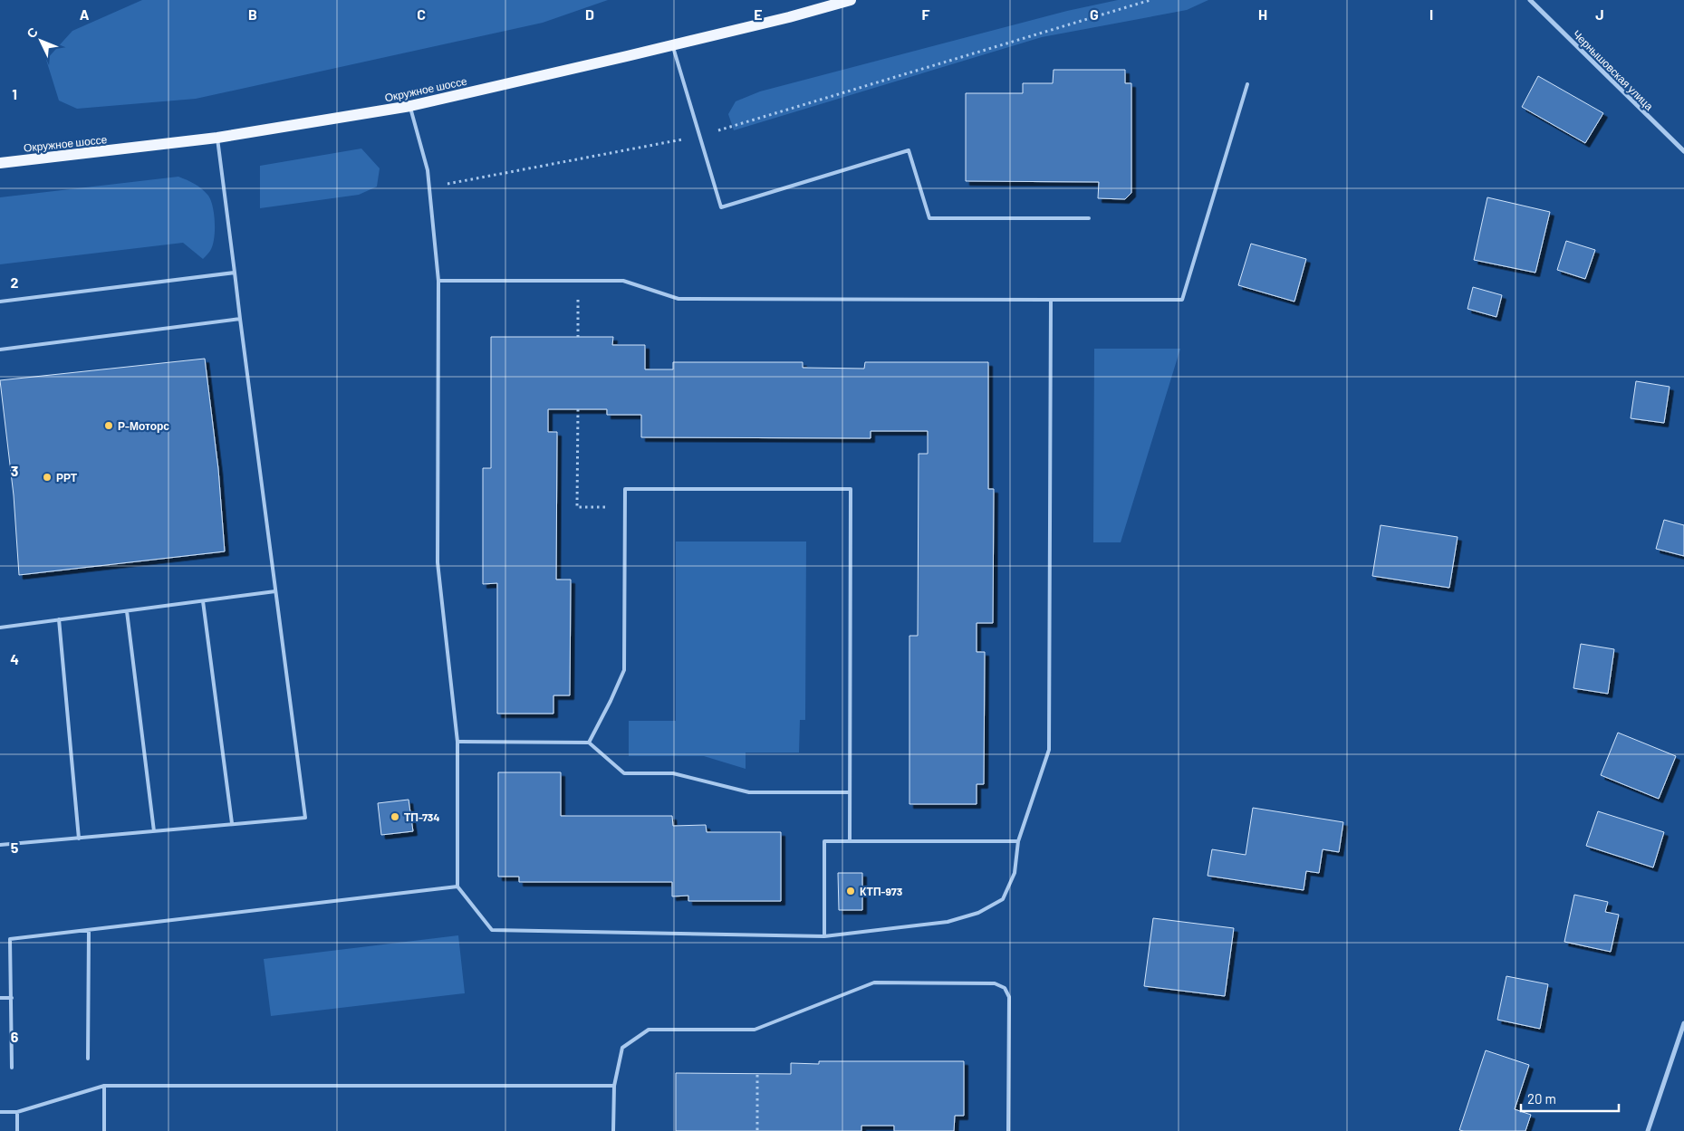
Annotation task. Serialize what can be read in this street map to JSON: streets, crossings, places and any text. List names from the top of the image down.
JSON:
{
  "streets": {
    "main road": ["Окружное шоссе"],
    "street": ["Чернышовская улица"]
  },
  "places": [
    "Р-Моторс",
    "РРТ",
    "ТП-734",
    "КТП-973"
  ],
  "scale_bar": "20 m",
  "north": "top left",
  "grid": {
    "columns": [
      "A",
      "B",
      "C",
      "D",
      "E",
      "F",
      "G",
      "H",
      "I",
      "J"
    ],
    "rows": [
      "1",
      "2",
      "3",
      "4",
      "5",
      "6"
    ]
  }
}
